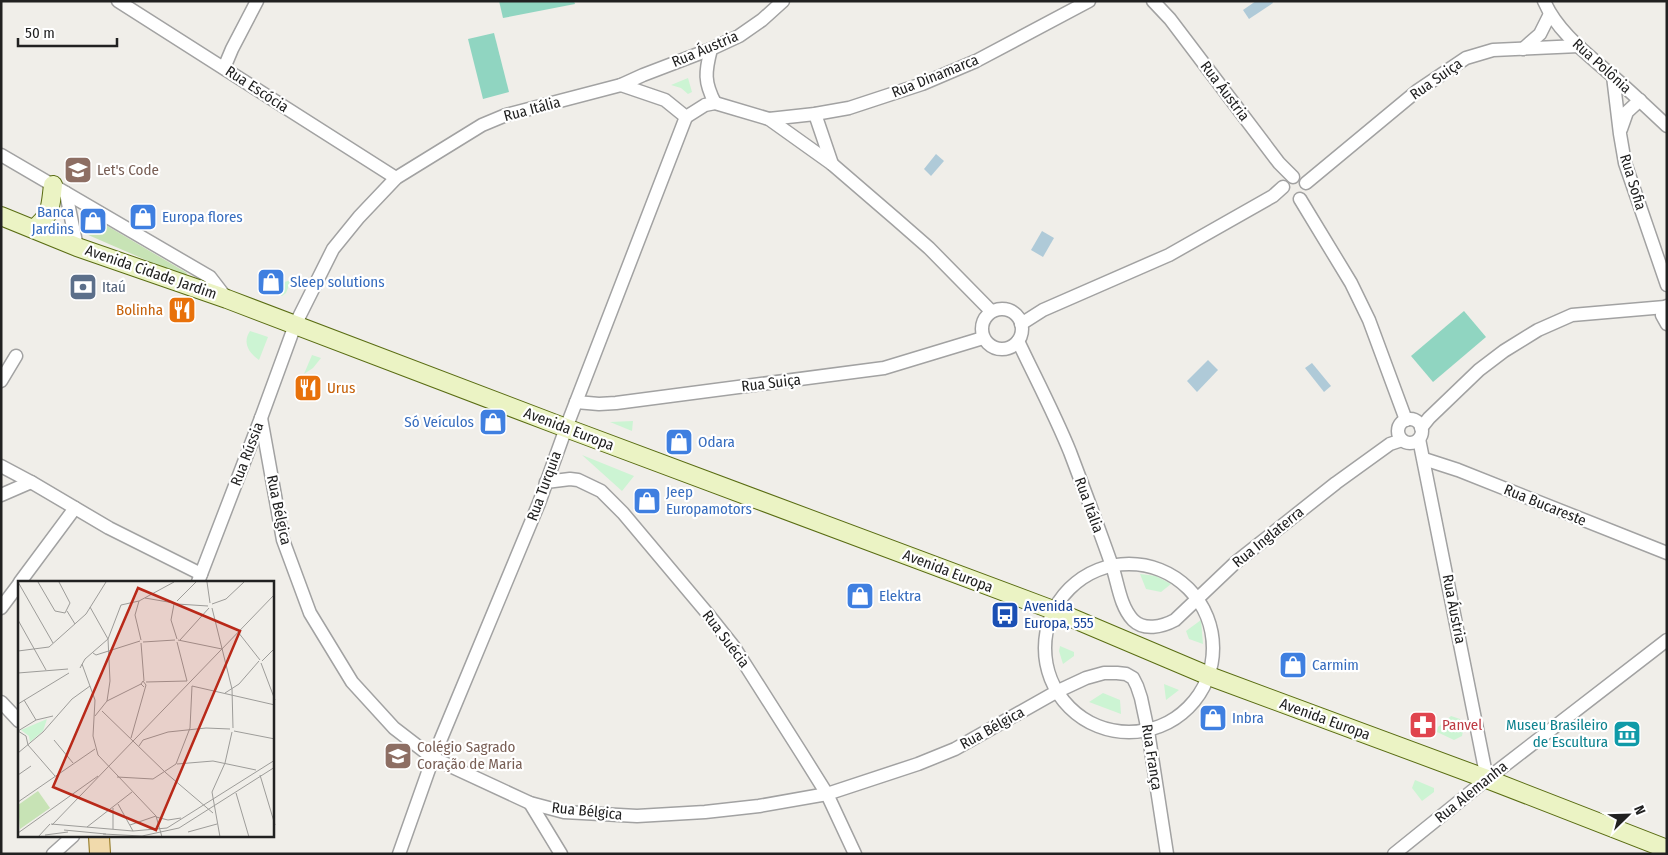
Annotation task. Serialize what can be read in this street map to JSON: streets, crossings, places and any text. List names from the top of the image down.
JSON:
{
  "streets": {
    "main road": ["Avenida Cidade Jardim", "Avenida Europa"],
    "street": [
      "Rua Áustria",
      "Rua Polônia",
      "Rua Dinamarca",
      "Rua Suiça",
      "Rua Escócia",
      "Rua Itália",
      "Rua Sofia",
      "Rua Rússia",
      "Rua Turquia",
      "Rua Bucareste",
      "Rua Bélgica",
      "Rua Inglaterra",
      "Rua Suécia",
      "Rua França",
      "Rua Alemanha"
    ]
  },
  "crossings": [
    ["Rua Áustria", "Rua Suiça"],
    ["Rua Áustria", "Rua Itália"],
    ["Rua Áustria", "Avenida Europa"],
    ["Rua Áustria", "Rua Bucareste"],
    ["Rua Áustria", "Rua Alemanha"],
    ["Rua Polônia", "Rua Suiça"],
    ["Rua Polônia", "Rua Sofia"],
    ["Rua Suiça", "Rua Itália"],
    ["Rua Suiça", "Rua Turquia"],
    ["Rua Escócia", "Rua Itália"],
    ["Rua Itália", "Avenida Europa"],
    ["Rua Itália", "Rua Rússia"],
    ["Rua Itália", "Rua Inglaterra"],
    ["Avenida Cidade Jardim", "Avenida Europa"],
    ["Avenida Europa", "Rua Rússia"],
    ["Avenida Europa", "Rua Turquia"],
    ["Avenida Europa", "Rua Alemanha"],
    ["Rua Rússia", "Rua Bélgica"],
    ["Rua Turquia", "Rua Bélgica"],
    ["Rua Turquia", "Rua Suécia"],
    ["Rua Bélgica", "Rua Suécia"],
    ["Rua Bélgica", "Rua França"]
  ],
  "places": {
    "school or university": ["Let's Code", "Colégio Sagrado Coração de Maria"],
    "shop": [
      "Europa flores",
      "Banca Jardins",
      "Sleep solutions",
      "Só Veículos",
      "Odara",
      "Jeep Europamotors",
      "Elektra",
      "Carmim",
      "Inbra"
    ],
    "bank": ["Itaú"],
    "restaurant": ["Bolinha", "Urus"],
    "bus stop": ["Avenida Europa, 555"],
    "pharmacy": ["Panvel"],
    "museum": ["Museu Brasileiro de Escultura"]
  },
  "scale_bar": "50 m",
  "north": "top right"
}
